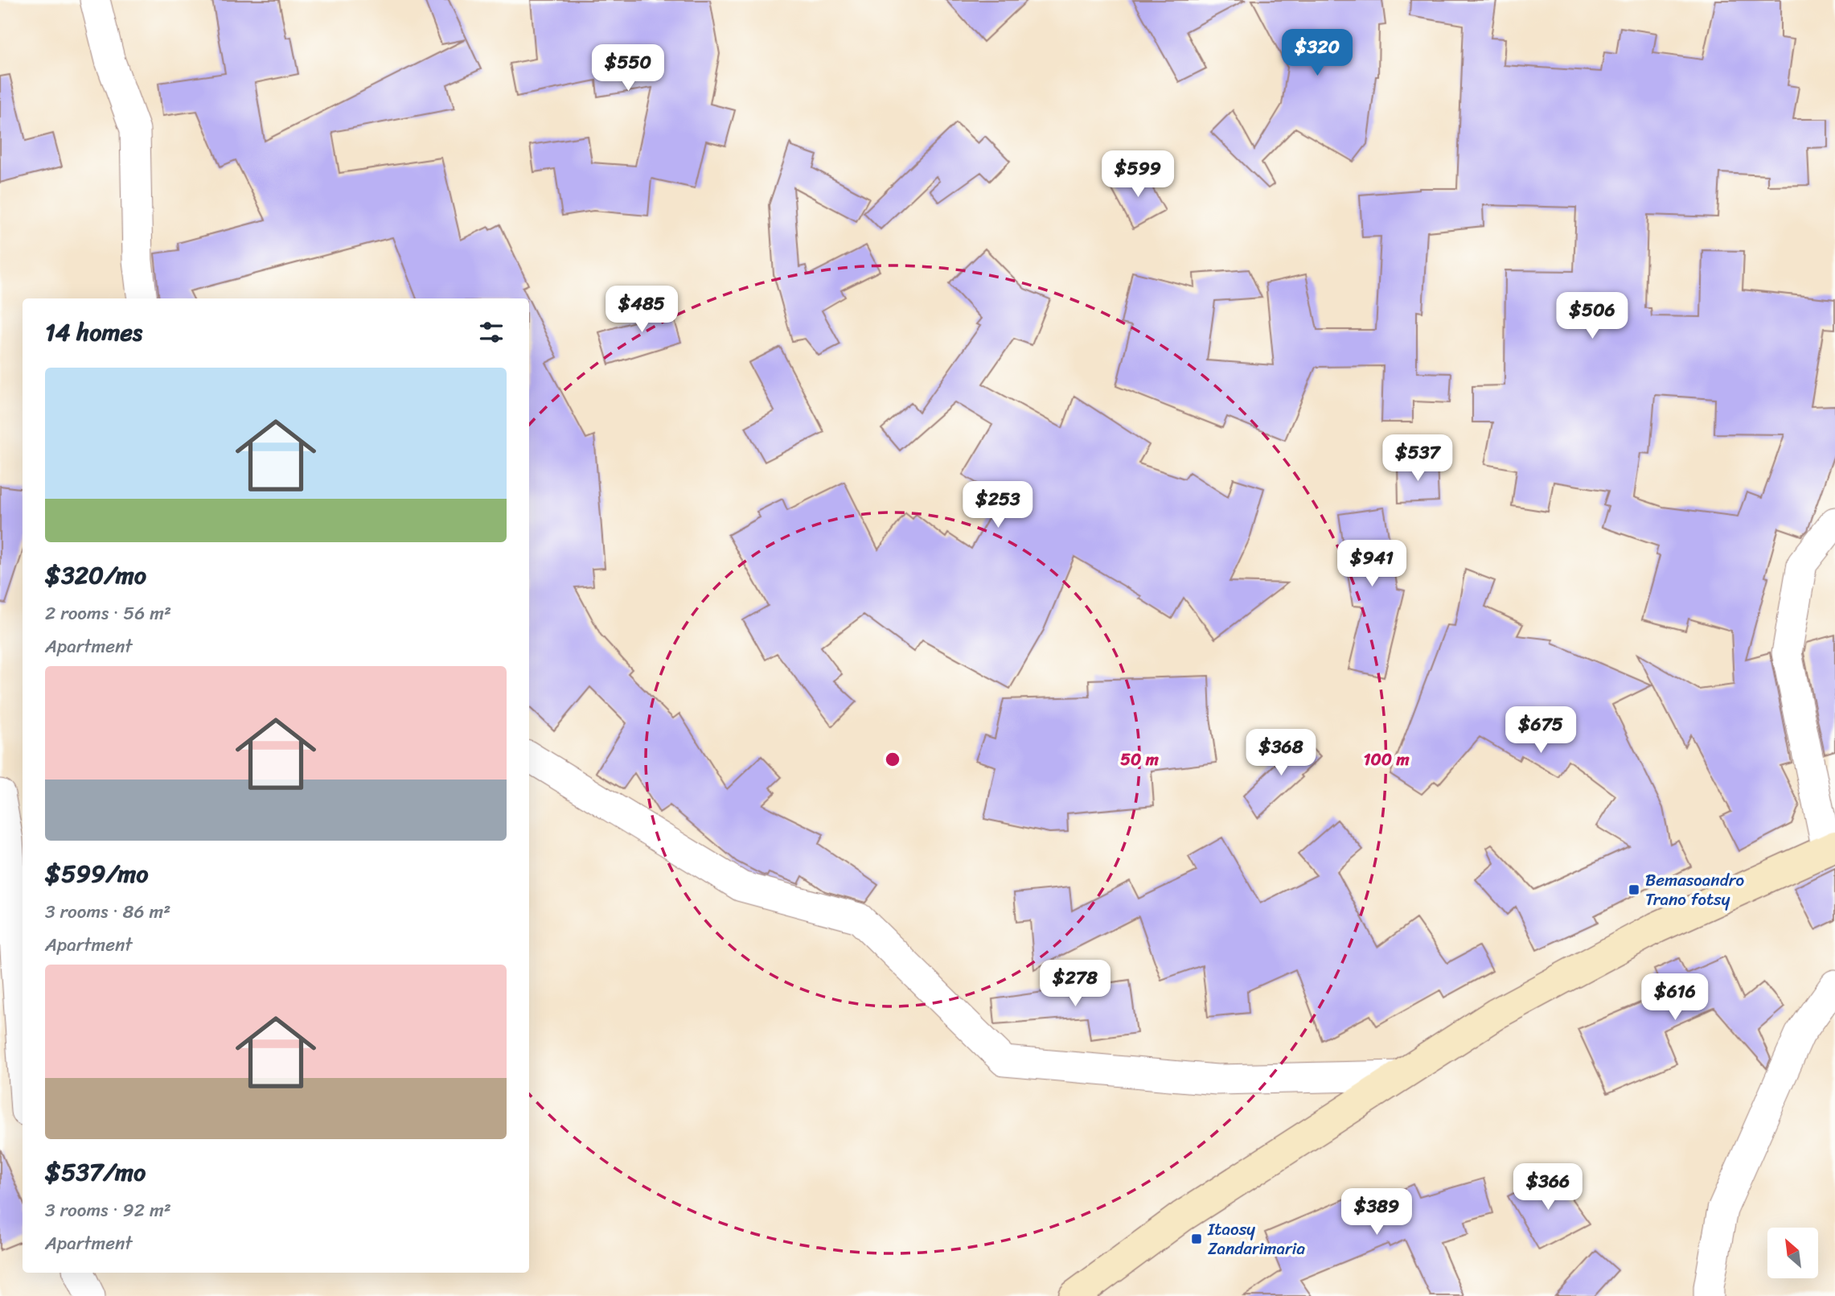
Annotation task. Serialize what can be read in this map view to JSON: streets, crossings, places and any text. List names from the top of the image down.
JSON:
{
  "places": {
    "transit": ["Bemasoandro Trano fotsy", "Itaosy Zandarimaria"]
  },
  "north": "top left",
  "page": {
    "price": [
      "$320",
      "$550",
      "$599",
      "$485",
      "$506",
      "$537",
      "$253",
      "$941",
      "$675",
      "$368",
      "$278",
      "$616",
      "$366",
      "$389"
    ],
    "heading": "14 homes",
    "list": [
      {
        "name": "$320/mo",
        "note": "2 rooms · 56 m² · Apartment"
      },
      {
        "name": "$599/mo",
        "note": "3 rooms · 86 m² · Apartment"
      },
      {
        "name": "$537/mo",
        "note": "3 rooms · 92 m² · Apartment"
      }
    ]
  },
  "rings": ["50 m", "100 m"]
}
